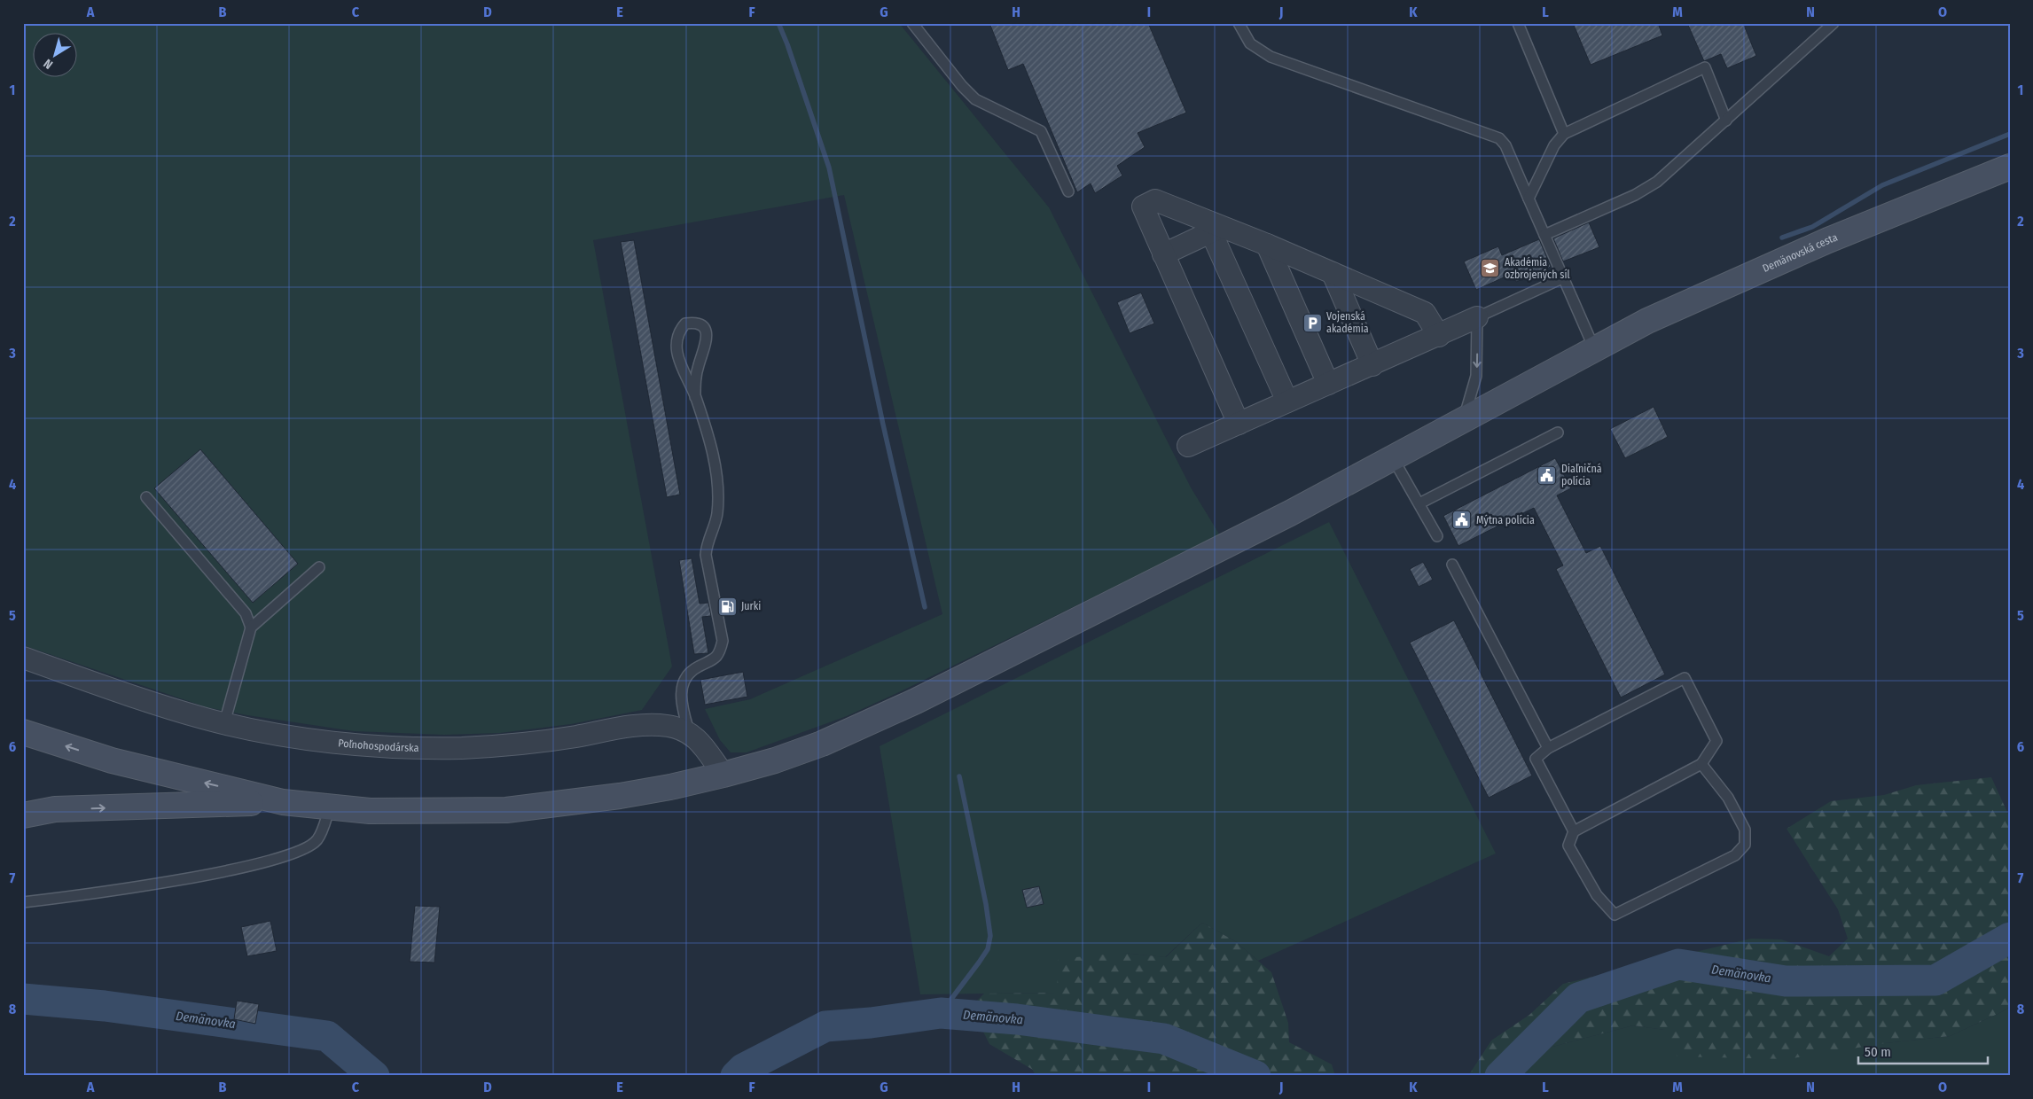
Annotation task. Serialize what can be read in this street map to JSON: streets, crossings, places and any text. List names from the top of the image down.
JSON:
{
  "streets": {
    "main road": ["Demänovská cesta"],
    "street": ["Poľnohospodárska"]
  },
  "water": ["Demänovka"],
  "places": {
    "school or university": ["Akadémia ozbrojených síl"],
    "parking": ["Vojenská akadémia"],
    "public building": ["Diaľničná polícia", "Mýtna polícia"],
    "fuel station": ["Jurki"]
  },
  "scale_bar": "50 m",
  "north": "bottom left",
  "grid": {
    "columns": [
      "A",
      "B",
      "C",
      "D",
      "E",
      "F",
      "G",
      "H",
      "I",
      "J",
      "K",
      "L",
      "M",
      "N",
      "O"
    ],
    "rows": [
      "1",
      "2",
      "3",
      "4",
      "5",
      "6",
      "7",
      "8"
    ]
  }
}
